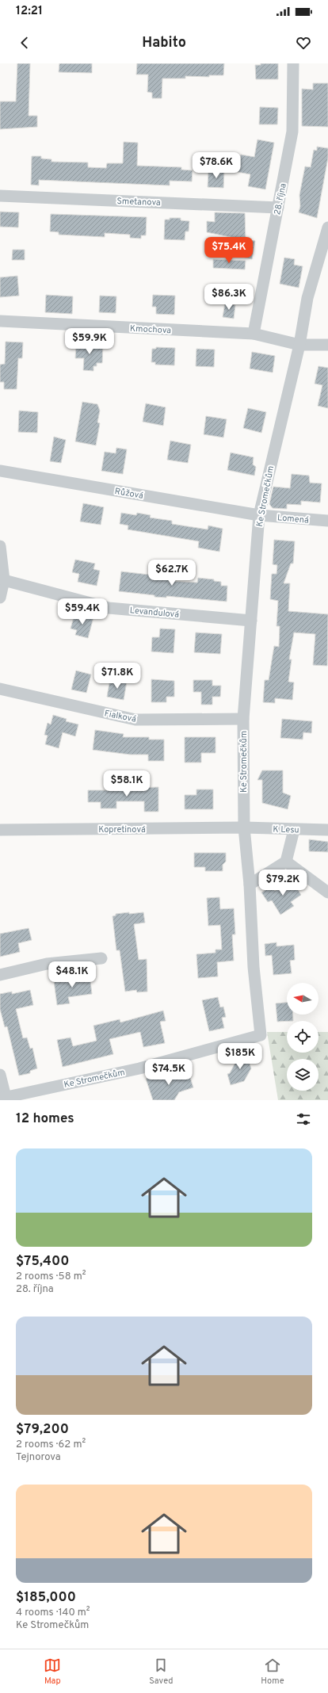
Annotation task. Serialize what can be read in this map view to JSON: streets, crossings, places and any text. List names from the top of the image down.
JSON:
{
  "streets": {
    "street": [
      "28. října",
      "Smetanova",
      "Kmochova",
      "Růžová",
      "Ke Stromečkům",
      "Lomená",
      "Levandulová",
      "Fialková",
      "Kopretinová",
      "K Lesu"
    ]
  },
  "crossings": [
    ["28. října", "Smetanova"],
    ["28. října", "Kmochova"],
    ["Kmochova", "Ke Stromečkům"],
    ["Růžová", "Ke Stromečkům"],
    ["Růžová", "Lomená"],
    ["Ke Stromečkům", "Lomená"],
    ["Ke Stromečkům", "Levandulová"],
    ["Ke Stromečkům", "Fialková"],
    ["Ke Stromečkům", "Kopretinová"],
    ["Ke Stromečkům", "K Lesu"],
    ["Kopretinová", "K Lesu"]
  ],
  "north": "left",
  "page": {
    "status": "12:21",
    "header": "Habito",
    "price": [
      "$78.6K",
      "$75.4K",
      "$86.3K",
      "$59.9K",
      "$62.7K",
      "$59.4K",
      "$71.8K",
      "$58.1K",
      "$79.2K",
      "$48.1K",
      "$185K",
      "$74.5K"
    ],
    "heading": "12 homes",
    "list": [
      {
        "name": "$75,400",
        "note": "2 rooms · 58 m² · 28. října"
      },
      {
        "name": "$79,200",
        "note": "2 rooms · 62 m² · Tejnorova"
      },
      {
        "name": "$185,000",
        "note": "4 rooms · 140 m² · Ke Stromečkům"
      }
    ],
    "tabs": ["Map", "Saved", "Home"]
  }
}
